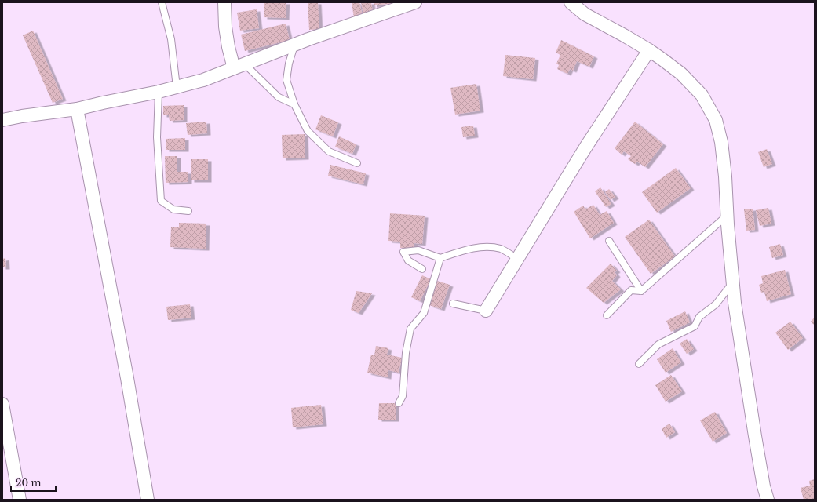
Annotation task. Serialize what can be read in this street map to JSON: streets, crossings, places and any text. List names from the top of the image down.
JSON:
{
  "scale_bar": "20 m"
}
